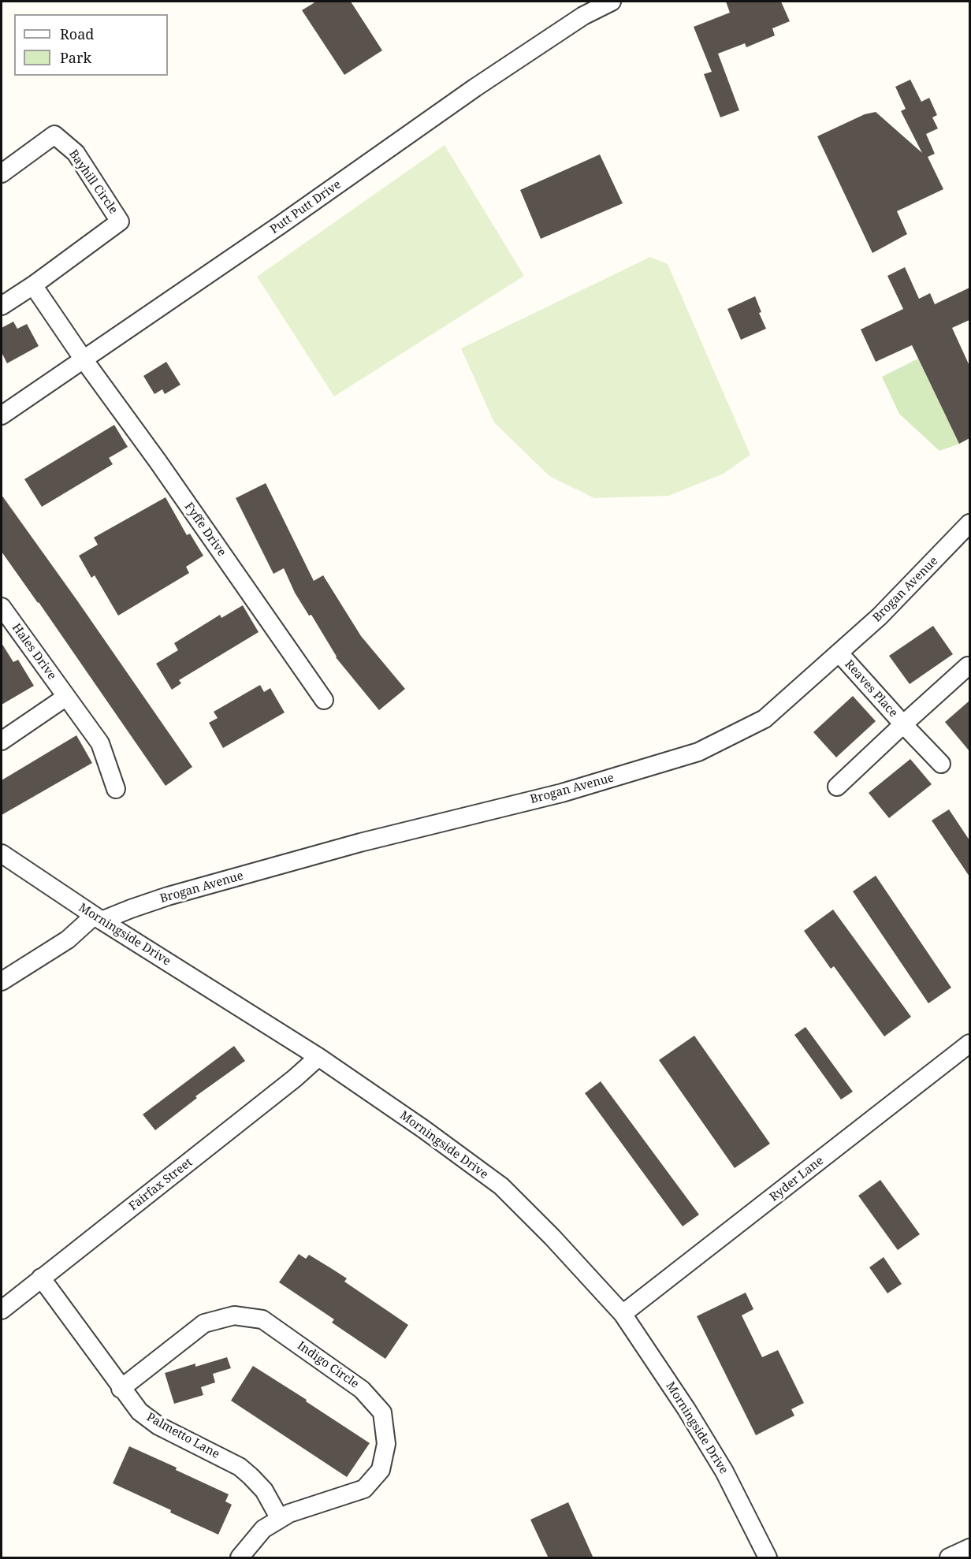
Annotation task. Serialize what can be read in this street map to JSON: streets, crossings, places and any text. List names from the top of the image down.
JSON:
{
  "streets": {
    "street": [
      "Bayhill Circle",
      "Putt Putt Drive",
      "Fyffe Drive",
      "Brogan Avenue",
      "Hales Drive",
      "Reaves Place",
      "Morningside Drive",
      "Ryder Lane",
      "Fairfax Street",
      "Indigo Circle",
      "Palmetto Lane"
    ]
  },
  "crossings": [
    ["Putt Putt Drive", "Fyffe Drive"],
    ["Brogan Avenue", "Reaves Place"],
    ["Brogan Avenue", "Morningside Drive"],
    ["Morningside Drive", "Ryder Lane"],
    ["Morningside Drive", "Fairfax Street"],
    ["Fairfax Street", "Palmetto Lane"],
    ["Indigo Circle", "Palmetto Lane"]
  ],
  "legend": ["Road", "Park"]
}
